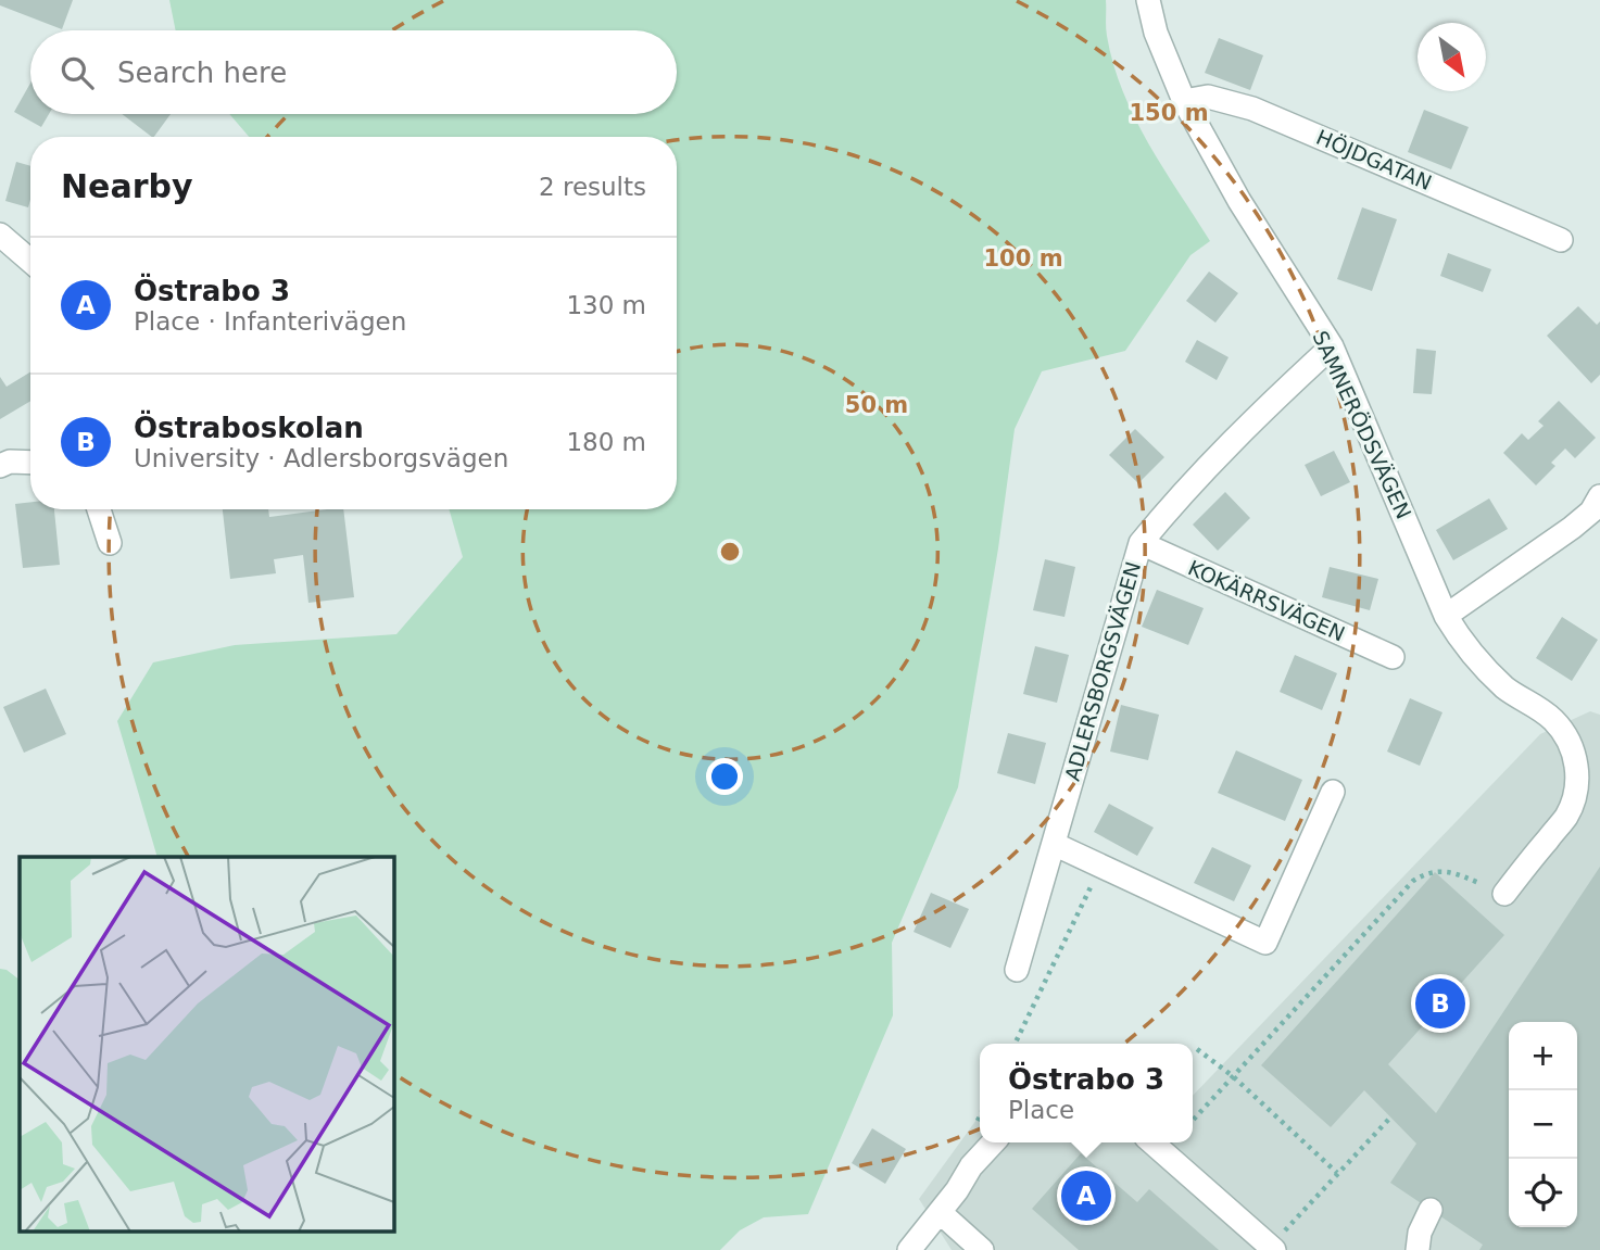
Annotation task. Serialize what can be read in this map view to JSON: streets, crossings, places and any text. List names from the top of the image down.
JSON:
{
  "streets": {
    "street": [
      "HÖJDGATAN",
      "SAMNERÖDSVÄGEN",
      "KOKÄRRSVÄGEN",
      "ADLERSBORGSVÄGEN"
    ]
  },
  "crossings": [
    ["HÖJDGATAN", "SAMNERÖDSVÄGEN"],
    ["SAMNERÖDSVÄGEN", "ADLERSBORGSVÄGEN"],
    ["KOKÄRRSVÄGEN", "ADLERSBORGSVÄGEN"]
  ],
  "north": "bottom right",
  "page": {
    "search": "Search here",
    "heading": ["Nearby", "2 results"],
    "list": [
      {
        "mark": "A",
        "name": "Östrabo 3",
        "note": "Place · Infanterivägen",
        "value": "130 m"
      },
      {
        "mark": "B",
        "name": "Östraboskolan",
        "note": "University · Adlersborgsvägen",
        "value": "180 m"
      }
    ],
    "pins": ["B", "A"],
    "map_buttons": ["+", "−"],
    "popup": ["Östrabo 3", "Place"]
  },
  "rings": ["150 m", "100 m", "50 m"]
}
